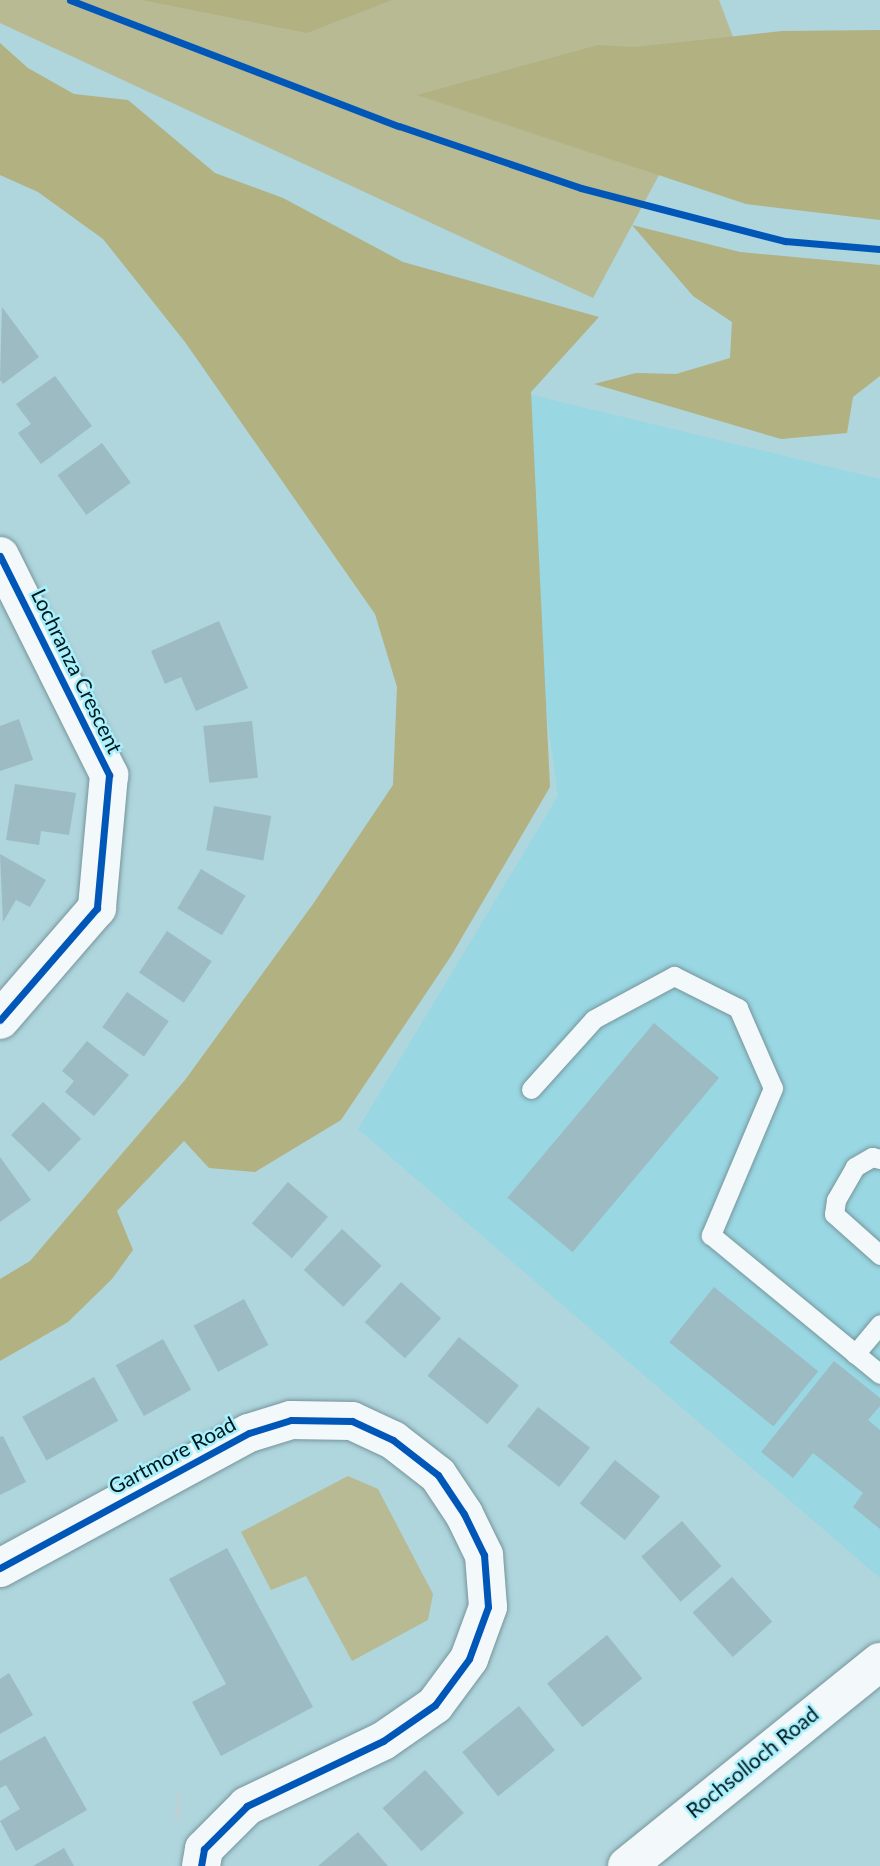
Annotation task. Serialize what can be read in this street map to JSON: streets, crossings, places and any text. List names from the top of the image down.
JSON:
{
  "streets": {
    "street": ["Lochranza Crescent", "Gartmore Road", "Rochsolloch Road"]
  }
}
